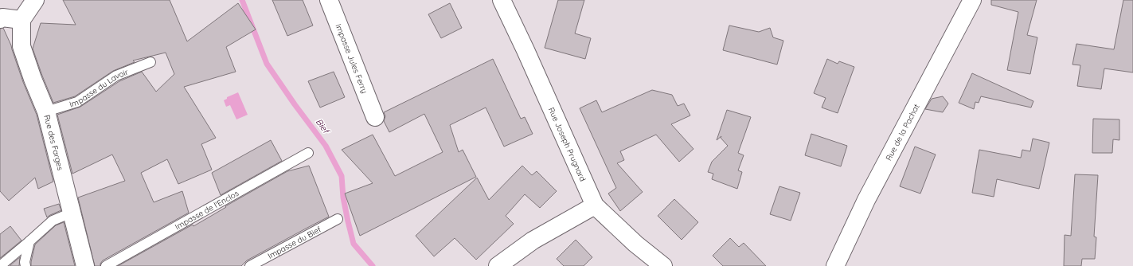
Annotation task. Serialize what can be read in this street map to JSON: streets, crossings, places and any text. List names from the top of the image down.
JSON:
{
  "streets": {
    "street": [
      "Impasse Jules Ferry",
      "Rue de la Pachat",
      "Rue des Farges",
      "Rue Joseph Prugnard"
    ],
    "lane": ["Impasse du Lavoir", "Impasse de l'Enclos", "Impasse du Bief"]
  },
  "crossings": [
    ["Impasse du Lavoir", "Rue des Farges"]
  ],
  "water": ["Bief"]
}
